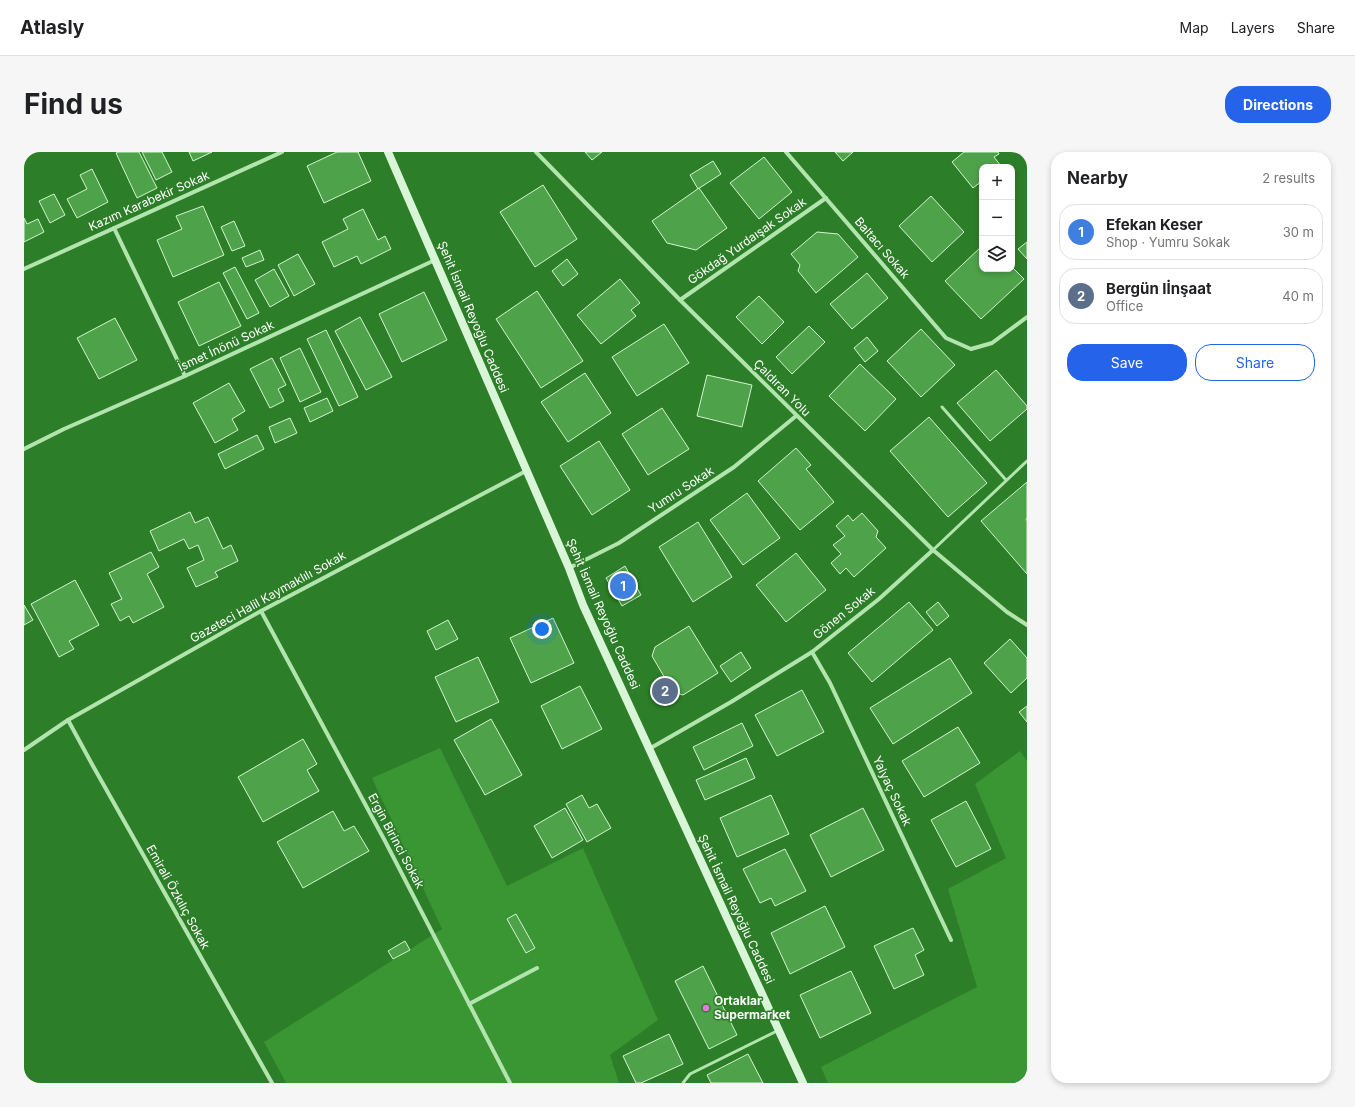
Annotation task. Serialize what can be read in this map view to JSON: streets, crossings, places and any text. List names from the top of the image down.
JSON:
{
  "streets": {
    "street": [
      "Kazım Karabekir Sokak",
      "Gökdağ Yurdaışak Sokak",
      "Baltacı Sokak",
      "Şehit İsmail Reyoğlu Caddesi",
      "İsmet İnönü Sokak",
      "Çaldıran Yolu",
      "Yumru Sokak",
      "Gazeteci Halil Kaymaklılı Sokak",
      "Gönen Sokak",
      "Yalyaç Sokak",
      "Ergin Birinci Sokak",
      "Emirali Özkılıç Sokak"
    ]
  },
  "crossings": [
    ["Gökdağ Yurdaışak Sokak", "Baltacı Sokak"],
    ["Gökdağ Yurdaışak Sokak", "Çaldıran Yolu"],
    ["Şehit İsmail Reyoğlu Caddesi", "İsmet İnönü Sokak"],
    ["Şehit İsmail Reyoğlu Caddesi", "Yumru Sokak"],
    ["Şehit İsmail Reyoğlu Caddesi", "Gazeteci Halil Kaymaklılı Sokak"],
    ["Şehit İsmail Reyoğlu Caddesi", "Gönen Sokak"],
    ["Çaldıran Yolu", "Yumru Sokak"],
    ["Çaldıran Yolu", "Gönen Sokak"],
    ["Gazeteci Halil Kaymaklılı Sokak", "Ergin Birinci Sokak"],
    ["Gazeteci Halil Kaymaklılı Sokak", "Emirali Özkılıç Sokak"],
    ["Gönen Sokak", "Yalyaç Sokak"]
  ],
  "places": ["Ortaklar Supermarket"],
  "page": {
    "header": "Atlasly",
    "nav": ["Map", "Layers", "Share"],
    "buttons": [
      "Directions",
      ["Save", "Share"]
    ],
    "title": "Find us",
    "heading": ["Nearby", "2 results"],
    "map_buttons": ["+", "−"],
    "list": [
      {
        "mark": "1",
        "name": "Efekan Keser",
        "note": "Shop · Yumru Sokak",
        "value": "30 m"
      },
      {
        "mark": "2",
        "name": "Bergün Iİnşaat",
        "note": "Office",
        "value": "40 m"
      }
    ],
    "pins": ["1", "2"]
  }
}
